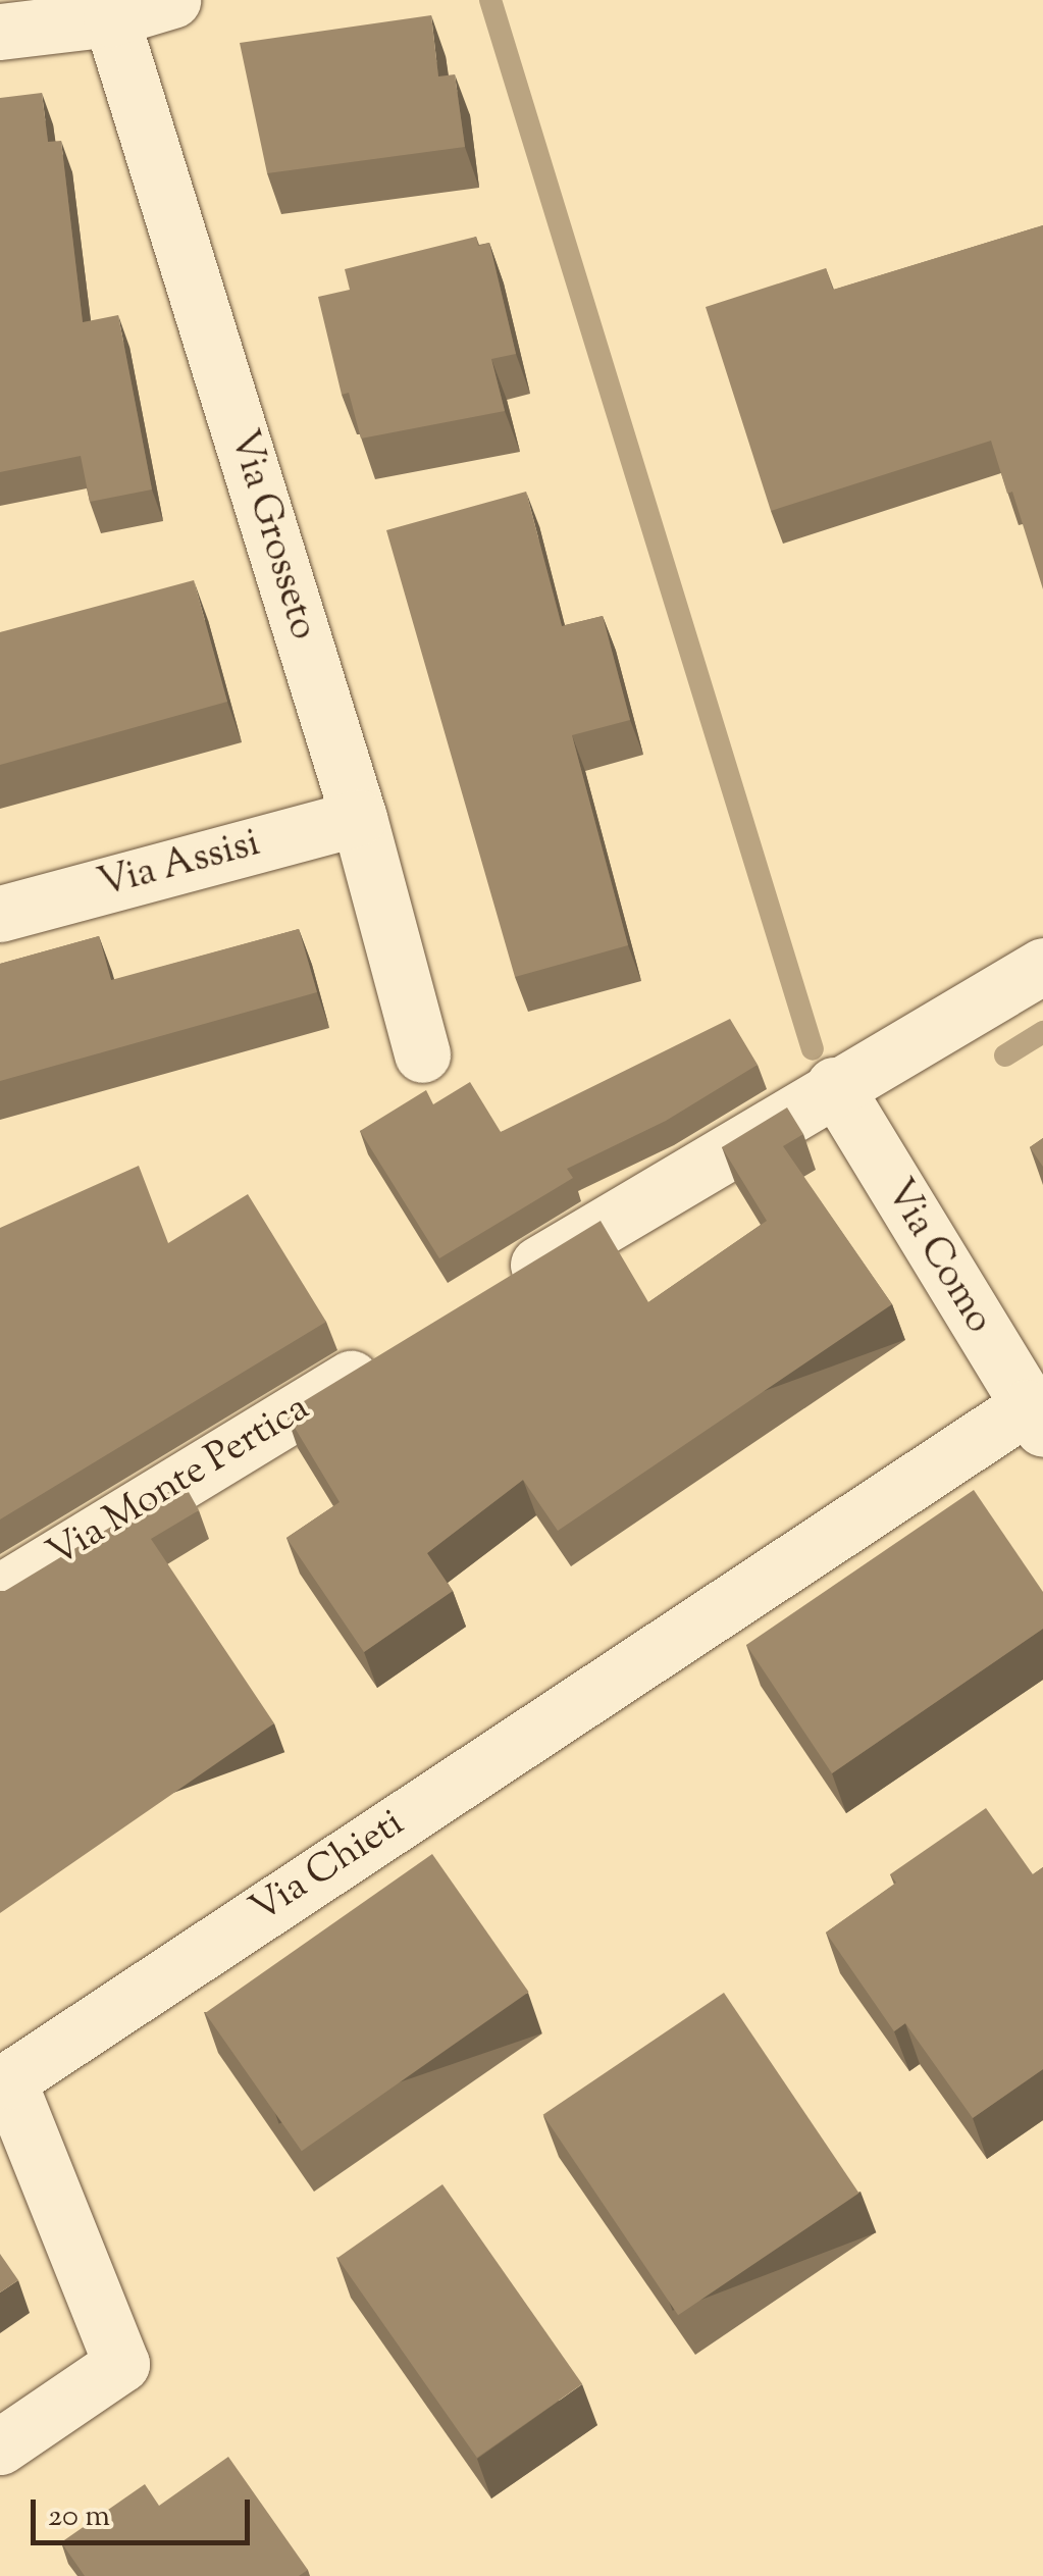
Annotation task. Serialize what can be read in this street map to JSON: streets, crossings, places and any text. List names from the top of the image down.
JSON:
{
  "streets": {
    "street": [
      "Via Grosseto",
      "Via Assisi",
      "Via Como",
      "Via Monte Pertica",
      "Via Chieti"
    ]
  },
  "crossings": [
    ["Via Grosseto", "Via Assisi"],
    ["Via Como", "Via Chieti"]
  ],
  "scale_bar": "20 m"
}
